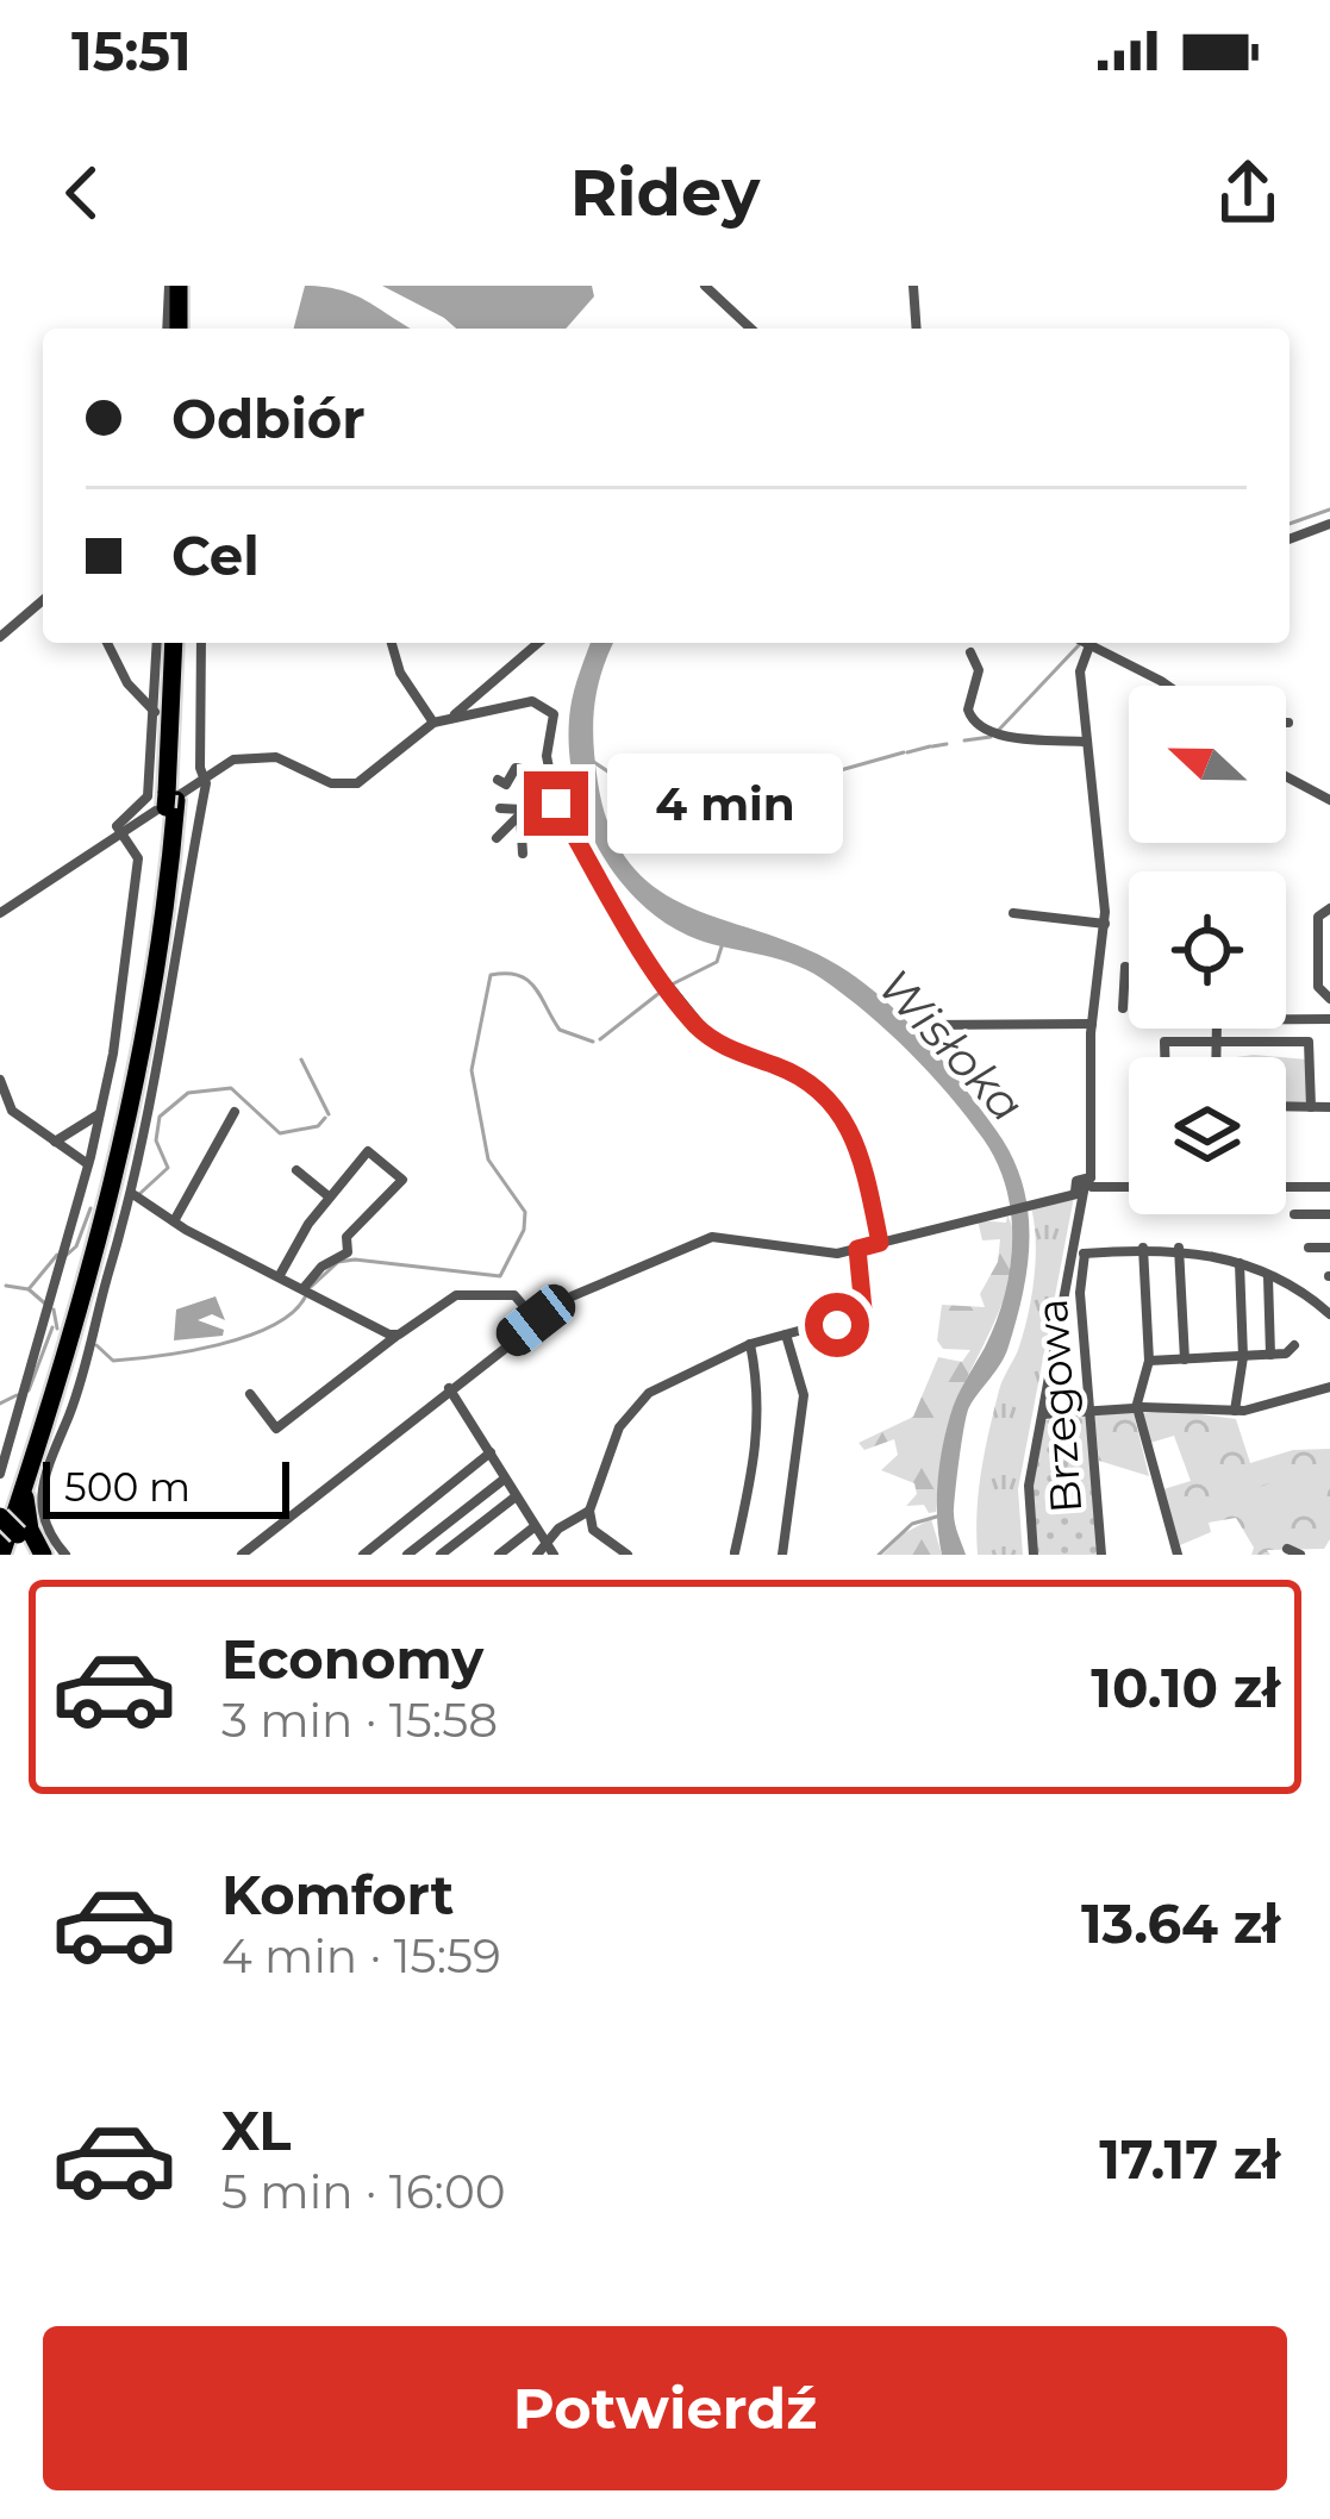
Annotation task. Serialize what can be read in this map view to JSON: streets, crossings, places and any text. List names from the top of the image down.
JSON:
{
  "streets": {
    "street": ["Brzegowa"]
  },
  "water": ["Wisłoka"],
  "scale_bar": "500 m",
  "north": "left",
  "page": {
    "status": "15:51",
    "header": "Ridey",
    "banner": ["Odbiór", "Cel"],
    "bubble": "4 min",
    "scale": "500 m",
    "list": [
      {
        "name": "Economy",
        "note": "3 min · 15:58",
        "value": "10.10 zł"
      },
      {
        "name": "Komfort",
        "note": "4 min · 15:59",
        "value": "13.64 zł"
      },
      {
        "name": "XL",
        "note": "5 min · 16:00",
        "value": "17.17 zł"
      }
    ],
    "buttons": "Potwierdź"
  }
}
